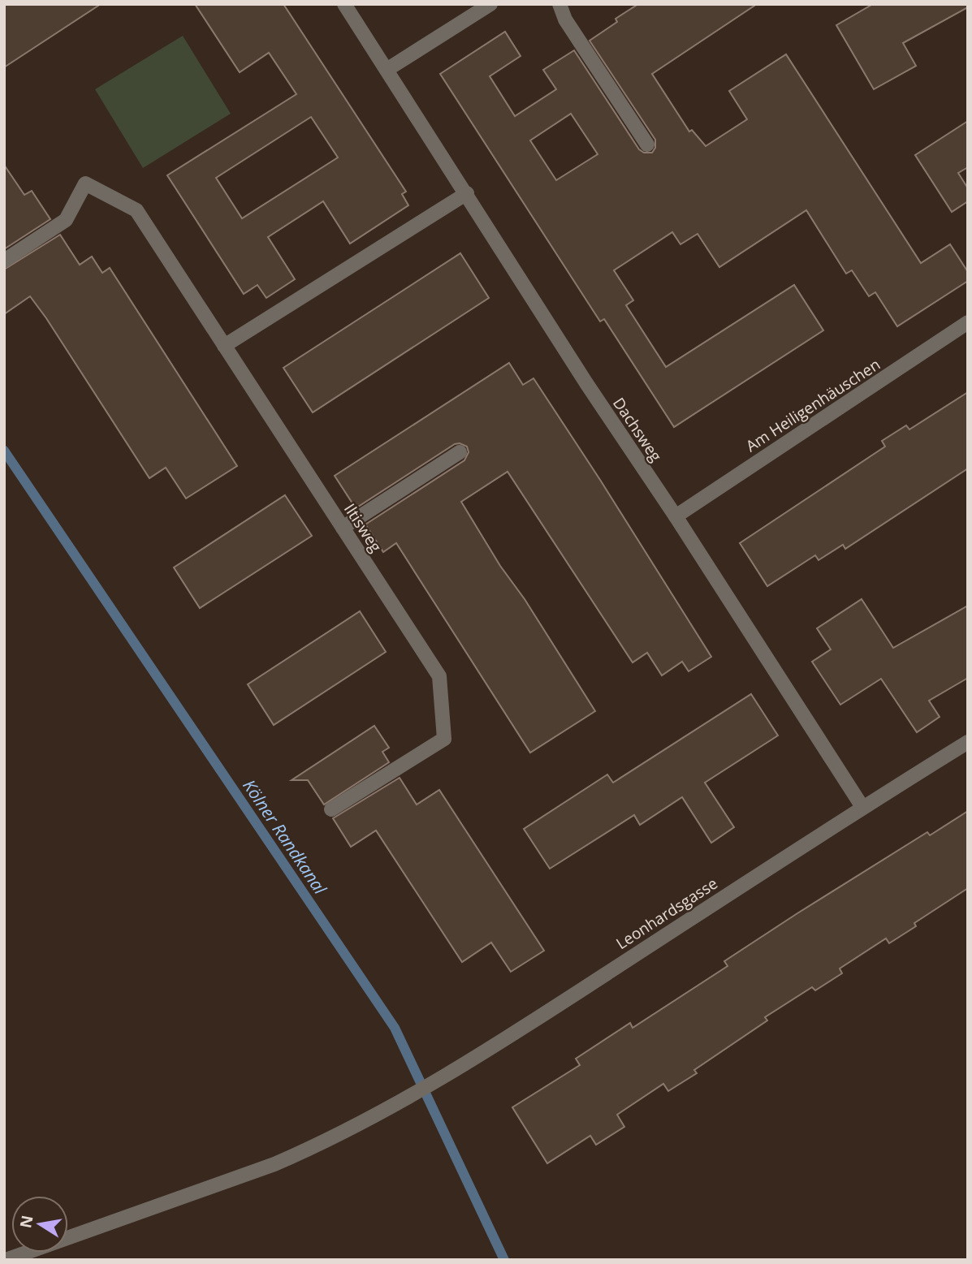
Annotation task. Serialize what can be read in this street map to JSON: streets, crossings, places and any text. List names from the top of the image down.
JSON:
{
  "streets": {
    "street": [
      "Am Heiligenhäuschen",
      "Dachsweg",
      "Iltisweg",
      "Leonhardsgasse"
    ]
  },
  "crossings": [
    ["Am Heiligenhäuschen", "Dachsweg"],
    ["Dachsweg", "Leonhardsgasse"]
  ],
  "water": ["Kölner Randkanal"],
  "north": "left"
}
